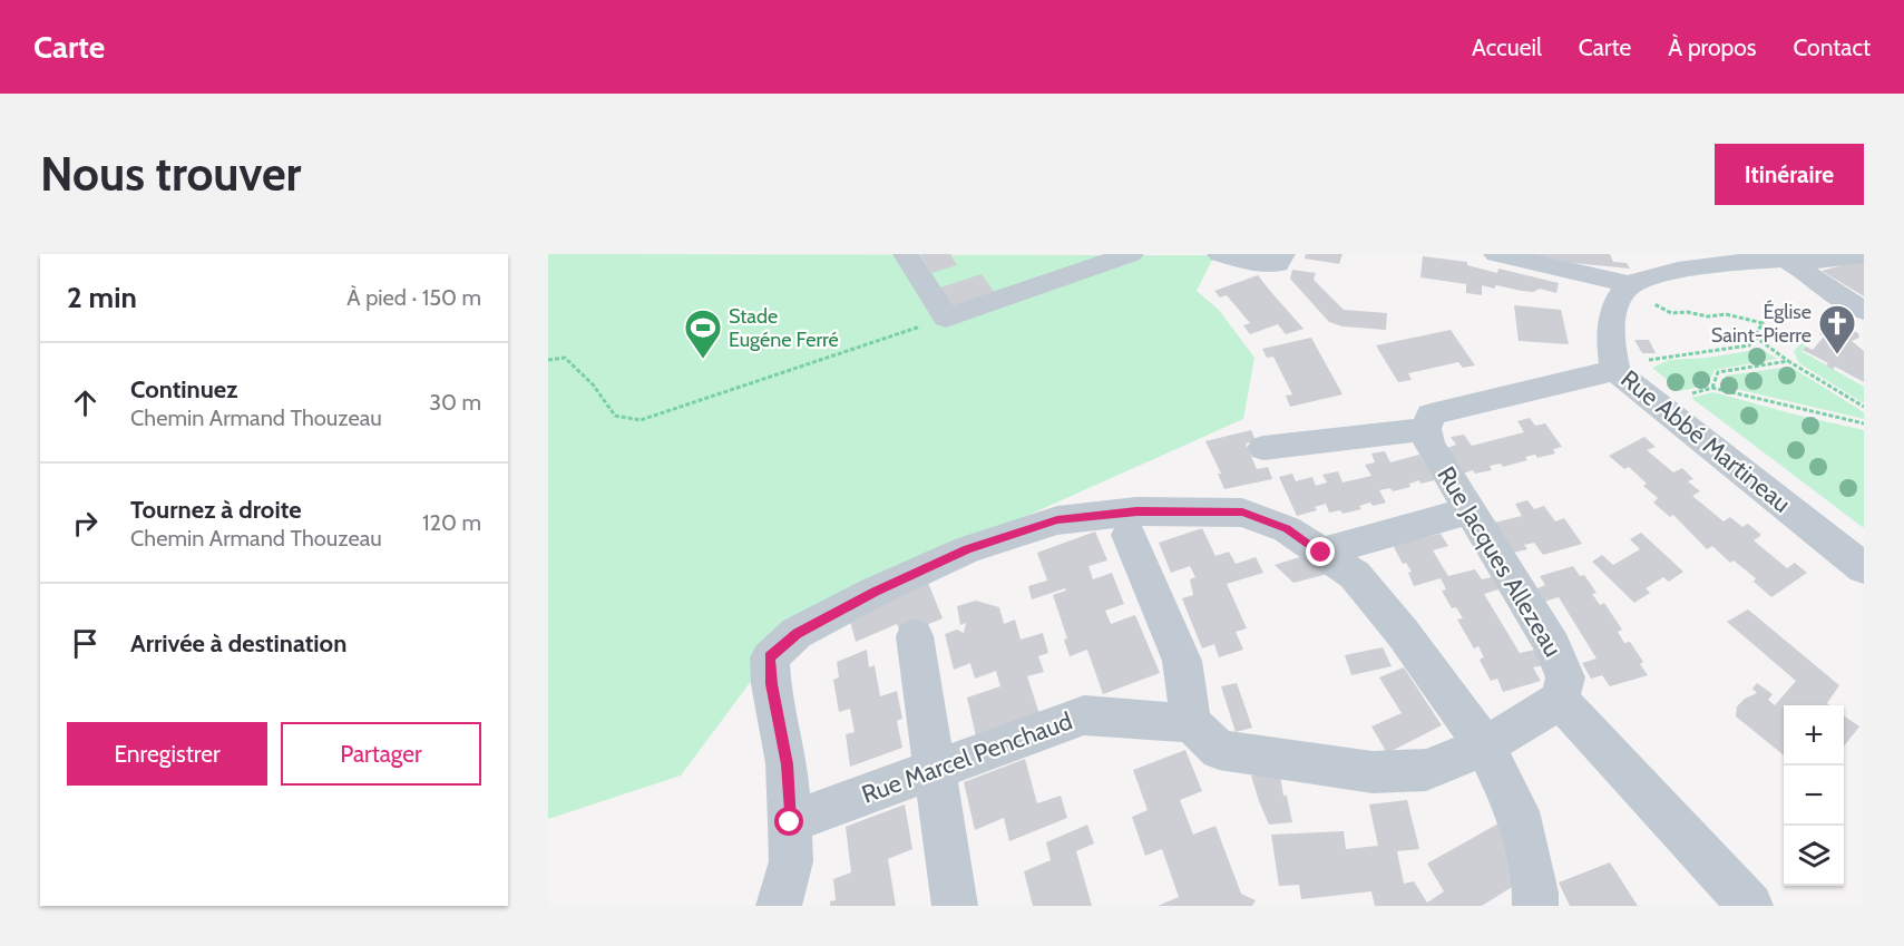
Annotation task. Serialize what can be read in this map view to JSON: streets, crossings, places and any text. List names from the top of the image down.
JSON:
{
  "streets": {
    "street": ["Rue Abbé Martineau", "Rue Jacques Allezeau", "Rue Marcel Penchaud"]
  },
  "places": {
    "church": ["Église Saint-Pierre"],
    "sports": ["Stade Eugéne Ferré"]
  },
  "page": {
    "header": "Carte",
    "nav": [
      "Accueil",
      "Carte",
      "À propos",
      "Contact"
    ],
    "buttons": [
      "Itinéraire",
      ["Enregistrer", "Partager"]
    ],
    "title": "Nous trouver",
    "heading": ["2 min", "À pied · 150 m"],
    "list": [
      ["Continuez", "Chemin Armand Thouzeau", "30 m"],
      ["Tournez à droite", "Chemin Armand Thouzeau", "120 m"],
      "Arrivée à destination"
    ],
    "map_buttons": ["+", "−"]
  }
}
